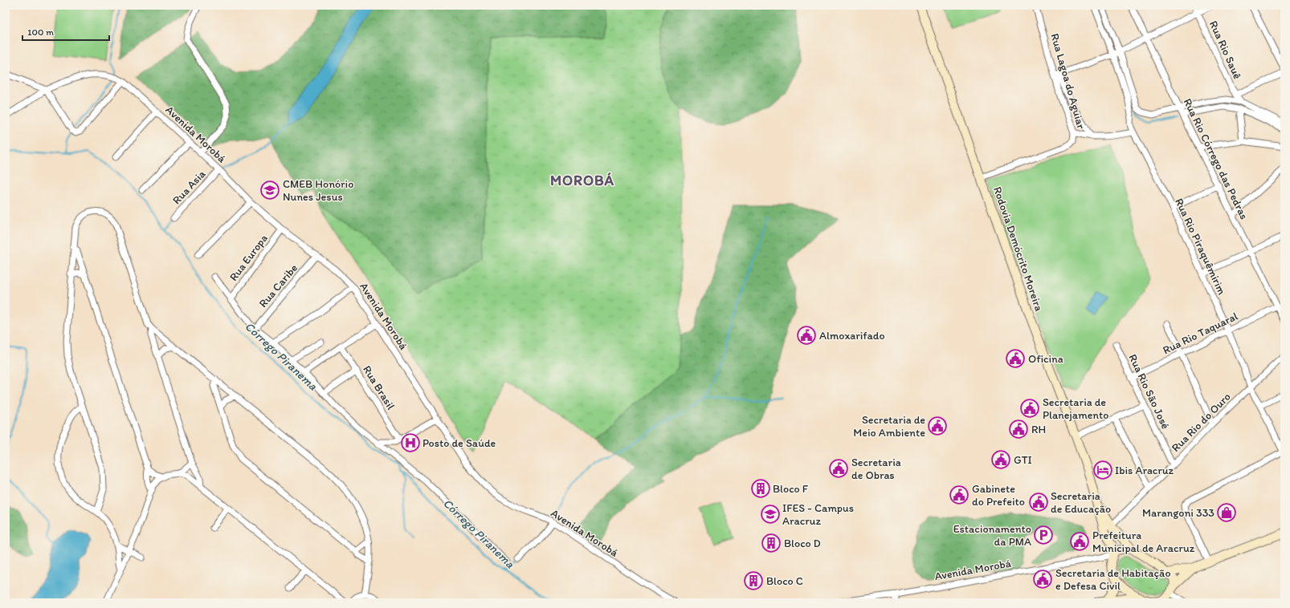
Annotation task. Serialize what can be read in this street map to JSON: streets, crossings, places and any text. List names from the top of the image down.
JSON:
{
  "streets": {
    "street": [
      "Rua Rio Sauê",
      "Rua Lagoa do Aguiar",
      "Avenida Morobá",
      "Rua Rio Córrego das Pedras",
      "Rua Asia",
      "Rua Rio Piraquêmirim",
      "Rodovia Demócrito Moreira",
      "Rua Europa",
      "Rua Caribe",
      "Rua Rio Taquaral",
      "Rua Brasil",
      "Rua Rio São José",
      "Rua Rio do Ouro"
    ]
  },
  "crossings": [
    ["Rua Lagoa do Aguiar", "Rodovia Demócrito Moreira"],
    ["Avenida Morobá", "Rua Asia"],
    ["Avenida Morobá", "Rodovia Demócrito Moreira"],
    ["Avenida Morobá", "Rua Europa"],
    ["Avenida Morobá", "Rua Caribe"],
    ["Rua Rio Córrego das Pedras", "Rua Rio Taquaral"],
    ["Rua Rio Piraquêmirim", "Rua Rio Taquaral"],
    ["Rua Rio Piraquêmirim", "Rua Rio do Ouro"],
    ["Rodovia Demócrito Moreira", "Rua Rio do Ouro"],
    ["Rua Rio Taquaral", "Rua Rio São José"],
    ["Rua Rio São José", "Rua Rio do Ouro"]
  ],
  "districts": ["MOROBÁ"],
  "water": ["Córrego Piranema"],
  "places": {
    "school or university": ["CMEB Honório Nunes Jesus", "IFES - Campus Aracruz"],
    "public building": [
      "Almoxarifado",
      "Oficina",
      "Secretaria de Planejamento",
      "Secretaria de Meio Ambiente",
      "RH",
      "GTI",
      "Secretaria de Obras",
      "Gabinete do Prefeito",
      "Secretaria de Educação",
      "Prefeitura Municipal de Aracruz",
      "Secretaria de Habitação e Defesa Civil"
    ],
    "hospital": ["Posto de Saúde"],
    "hotel": ["Ibis Aracruz"],
    "building": ["Bloco F", "Bloco D", "Bloco C"],
    "shop": ["Marangoni 333"],
    "parking": ["Estacionamento da PMA"]
  },
  "scale_bar": "100 m"
}
